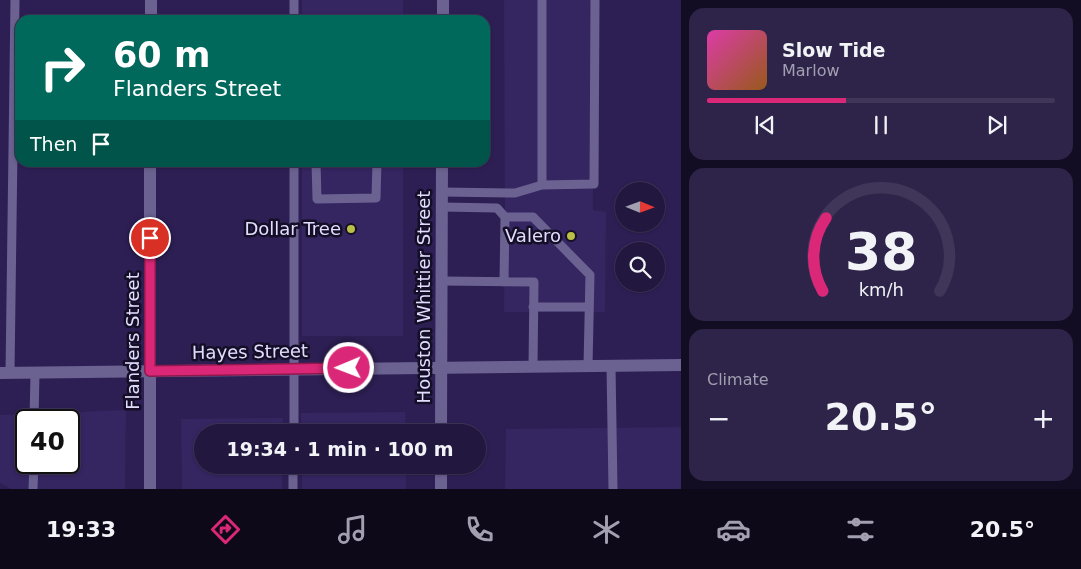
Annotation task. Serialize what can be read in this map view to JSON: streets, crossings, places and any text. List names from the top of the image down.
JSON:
{
  "streets": {
    "street": ["Houston Whittier Street", "Flanders Street", "Hayes Street"]
  },
  "crossings": [
    ["Houston Whittier Street", "Hayes Street"],
    ["Flanders Street", "Hayes Street"]
  ],
  "places": ["Dollar Tree", "Valero"],
  "north": "right",
  "page": {
    "turn": ["60 m", "Flanders Street"],
    "song": ["Slow Tide", "Marlow"],
    "then": "Then",
    "tile": "Climate",
    "heat": ["−", "20.5°", "+"],
    "limit": "40",
    "trip": "19:34 · 1 min · 100 m",
    "tabs": ["19:33", "20.5°"],
    "gauge": ["38", "km/h"]
  }
}
